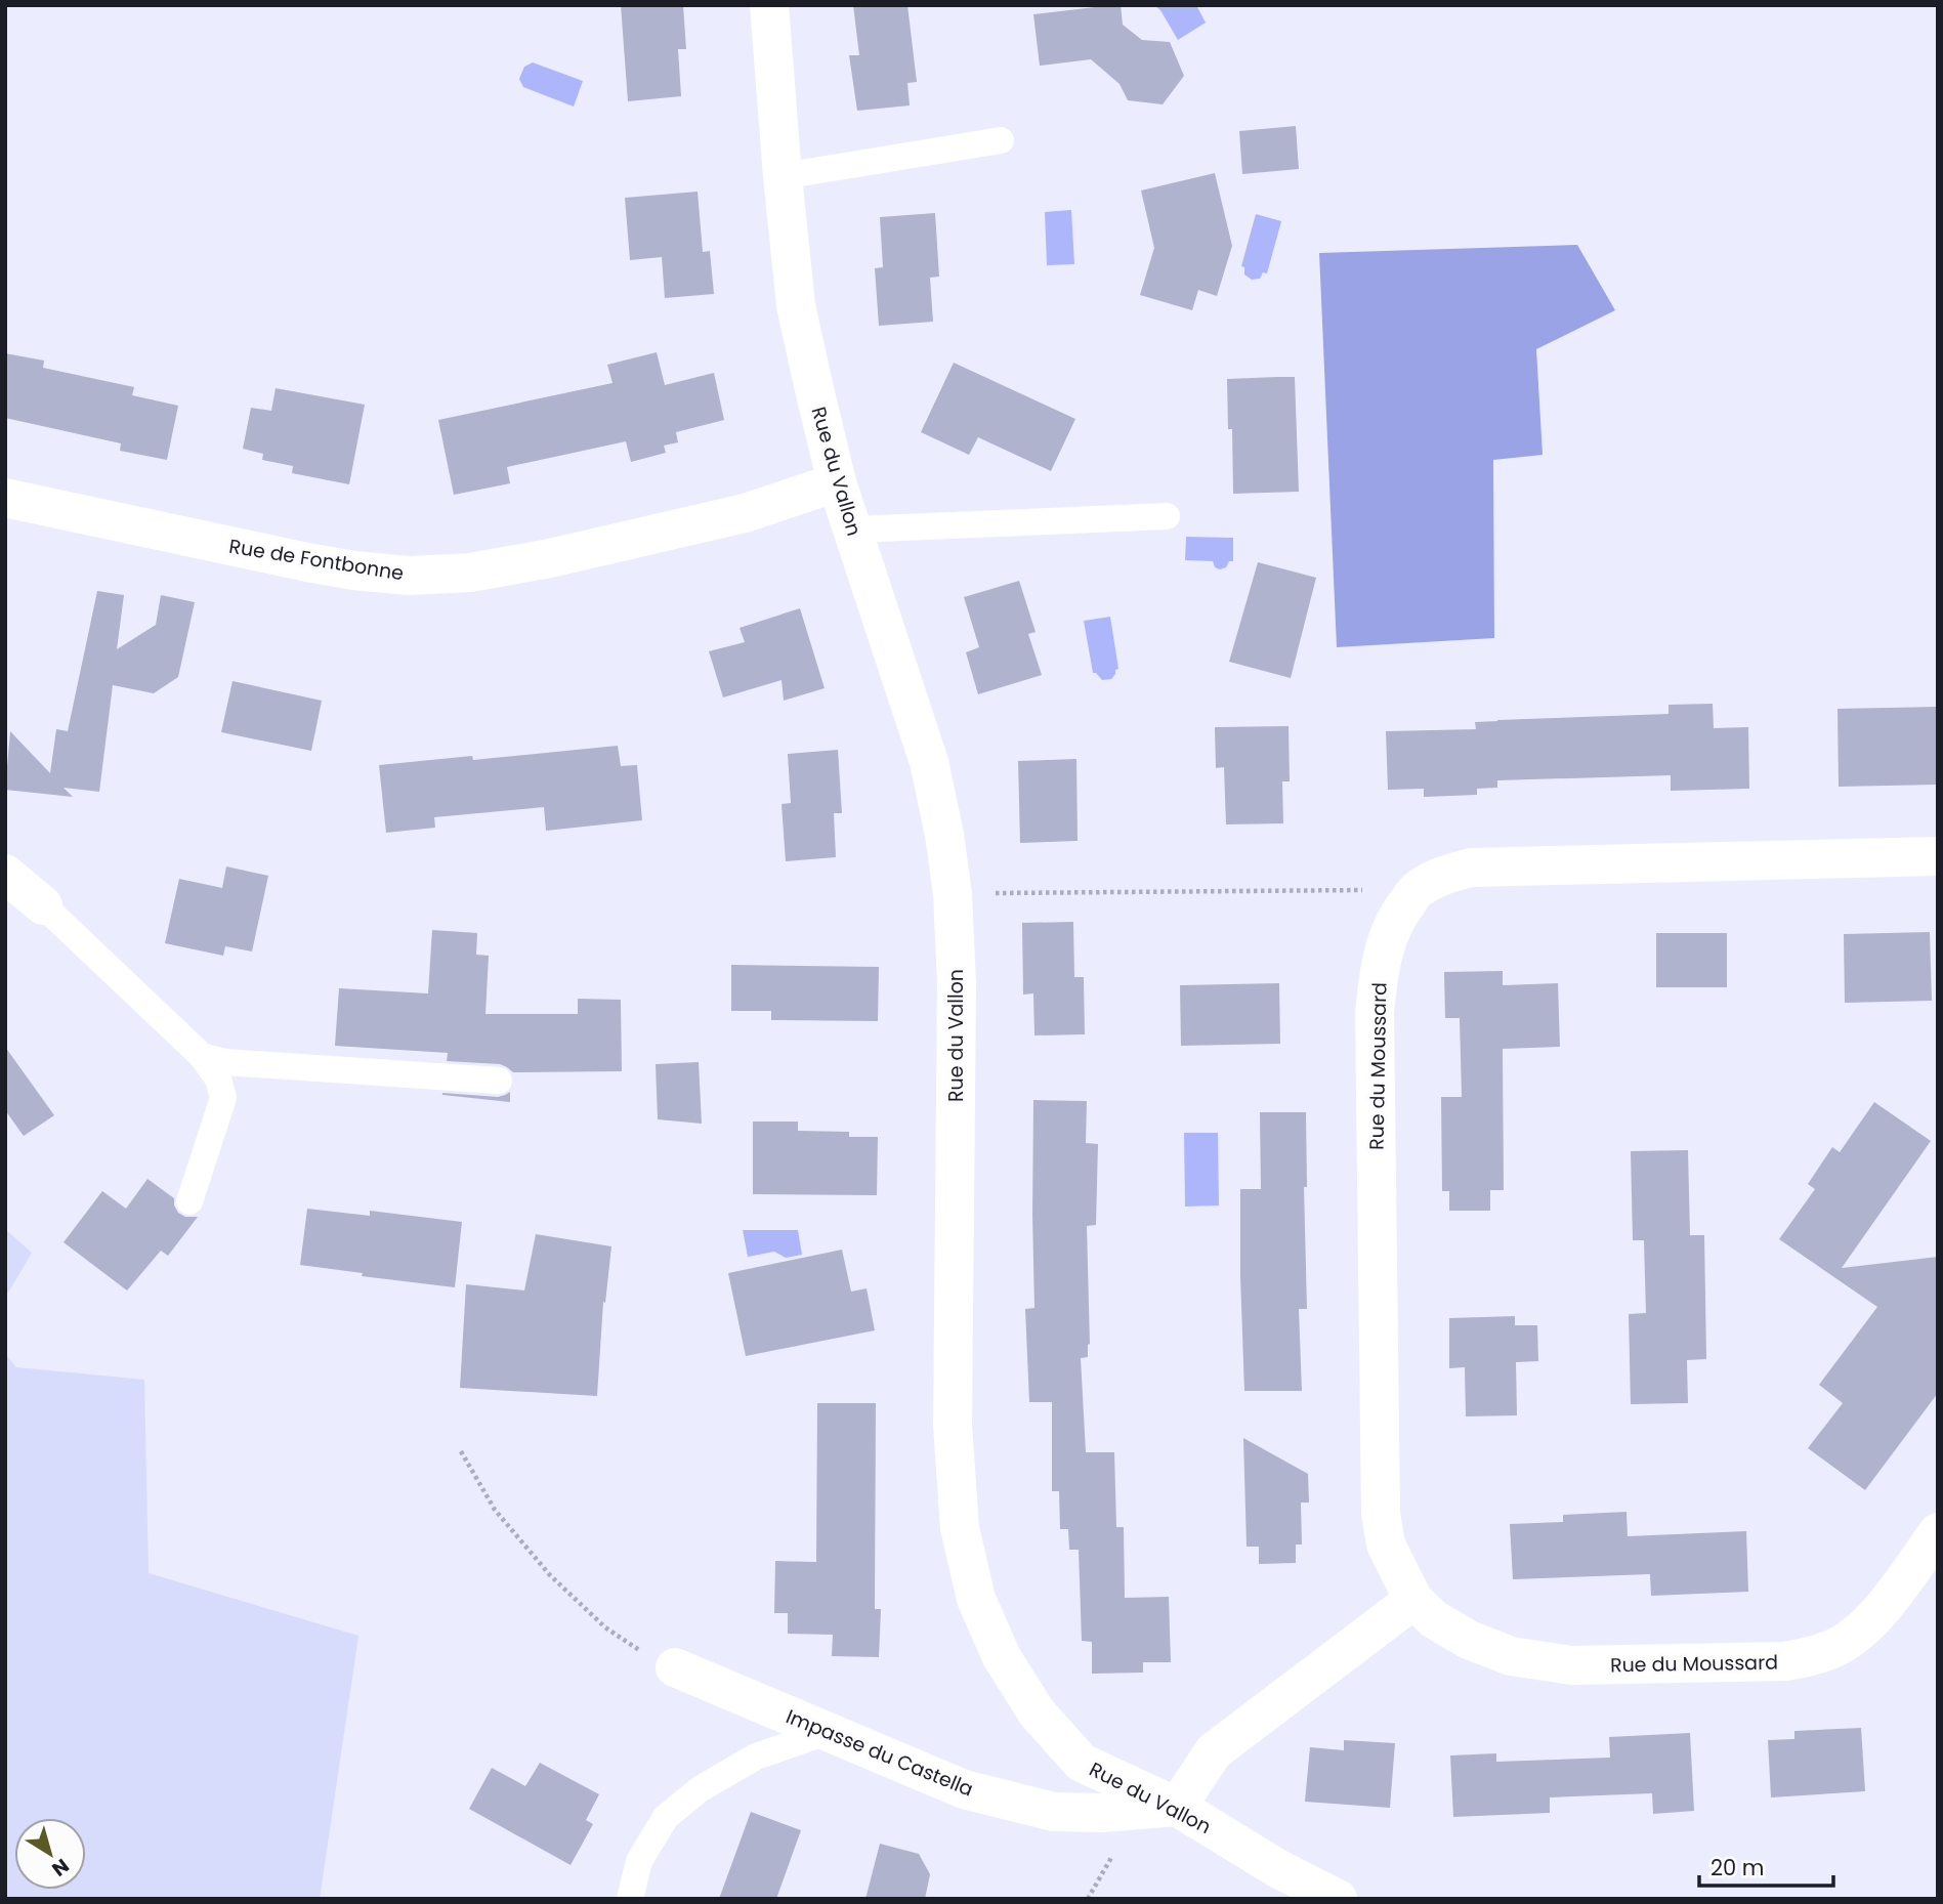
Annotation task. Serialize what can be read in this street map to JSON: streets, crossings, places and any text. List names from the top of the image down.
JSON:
{
  "streets": {
    "street": [
      "Rue du Vallon",
      "Rue de Fontbonne",
      "Rue du Moussard",
      "Impasse du Castella"
    ]
  },
  "crossings": [
    ["Rue du Vallon", "Rue de Fontbonne"],
    ["Rue du Vallon", "Impasse du Castella"]
  ],
  "scale_bar": "20 m",
  "north": "bottom right"
}
